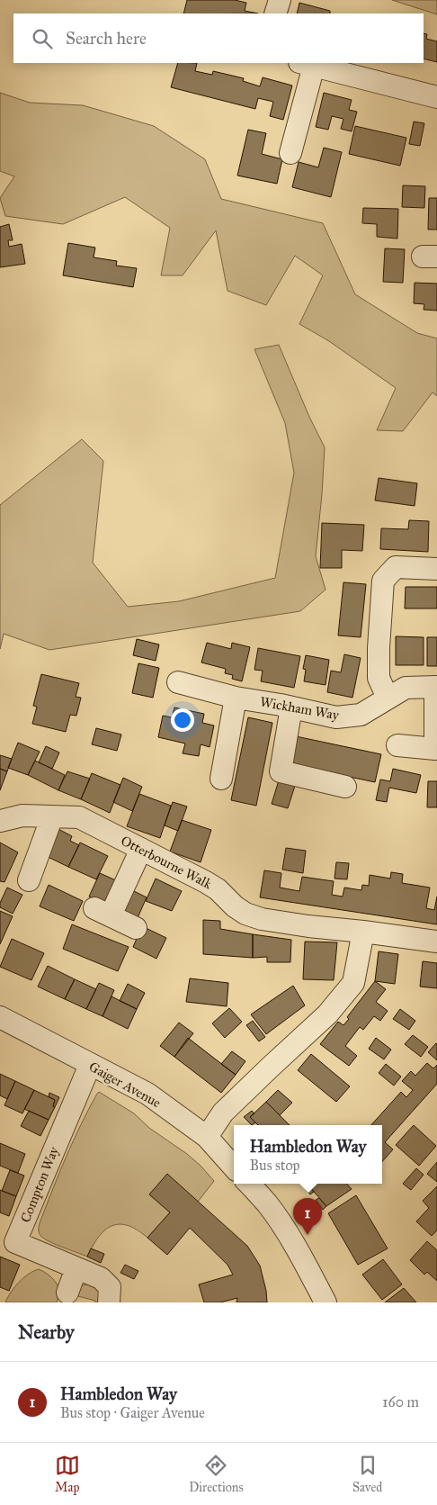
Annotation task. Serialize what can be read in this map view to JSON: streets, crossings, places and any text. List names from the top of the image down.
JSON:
{
  "streets": {
    "street": [
      "Wickham Way",
      "Otterbourne Walk",
      "Gaiger Avenue",
      "Compton Way"
    ]
  },
  "crossings": [
    ["Gaiger Avenue", "Compton Way"]
  ],
  "page": {
    "search": "Search here",
    "popup": ["Hambledon Way", "Bus stop"],
    "pins": "1",
    "heading": "Nearby",
    "list": [
      {
        "mark": "1",
        "name": "Hambledon Way",
        "note": "Bus stop · Gaiger Avenue",
        "value": "160 m"
      }
    ],
    "nav": ["Map", "Directions", "Saved"]
  }
}
